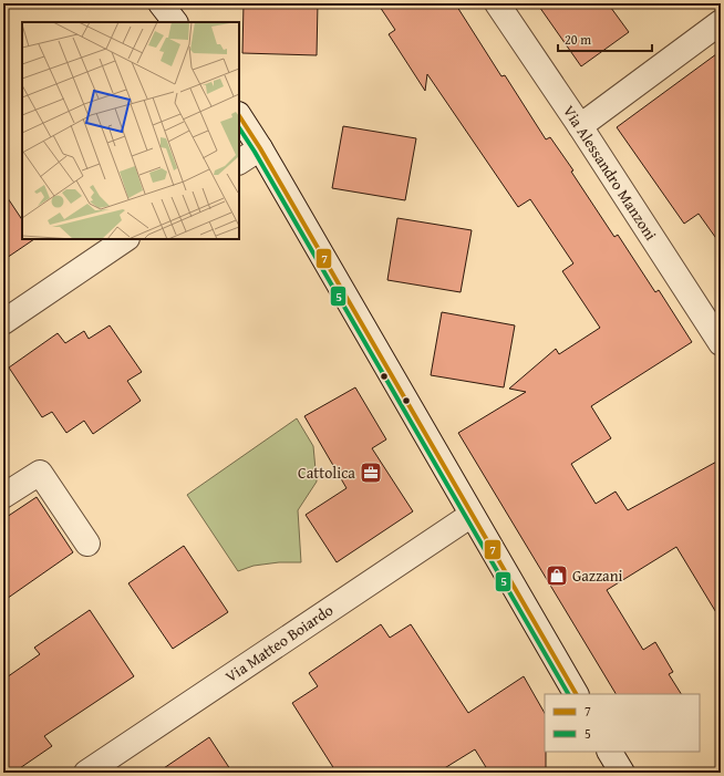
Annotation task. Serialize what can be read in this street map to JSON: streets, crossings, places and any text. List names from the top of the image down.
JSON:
{
  "streets": {
    "street": ["Via Alessandro Manzoni", "Via Matteo Boiardo"]
  },
  "places": {
    "office": ["Cattolica"],
    "shop": ["Gazzani"]
  },
  "lines": ["transit line 7", "transit line 5"],
  "legend": ["7", "5"],
  "scale_bar": "20 m"
}
